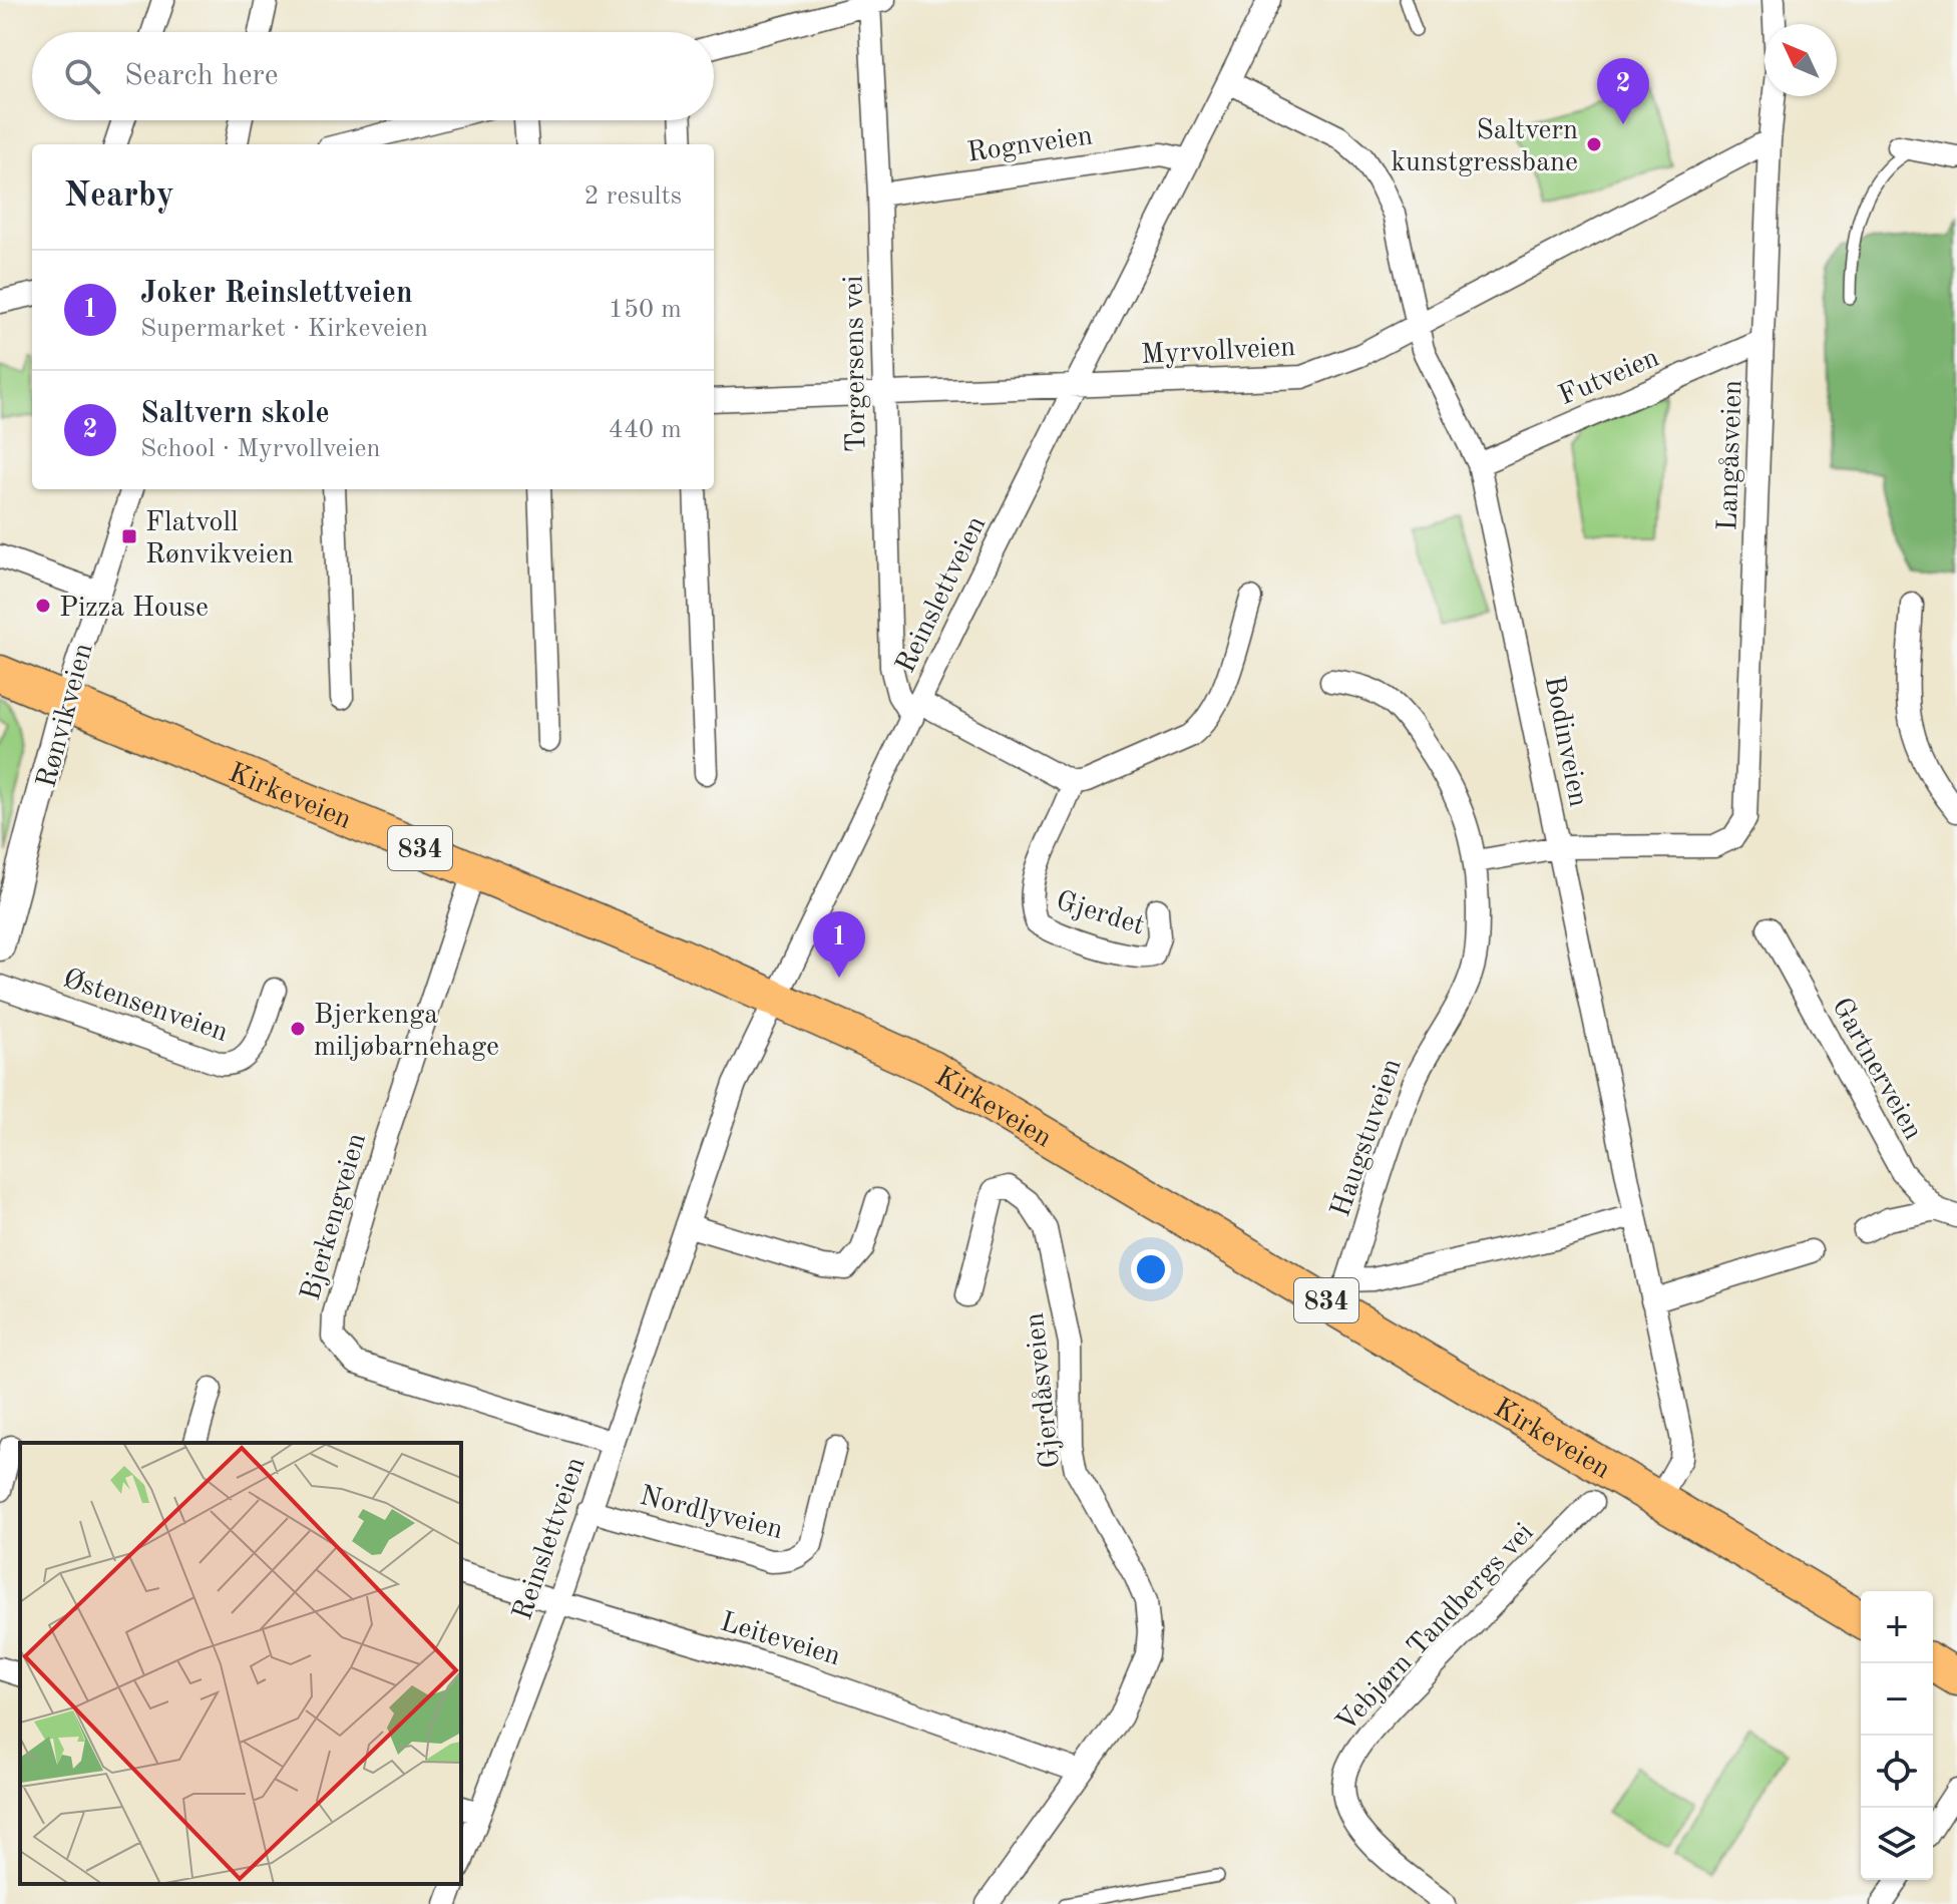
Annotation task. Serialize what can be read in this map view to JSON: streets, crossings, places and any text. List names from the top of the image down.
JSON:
{
  "streets": {
    "main road": ["Kirkeveien", "834"],
    "street": [
      "Rognveien",
      "Myrvollveien",
      "Torgersens vei",
      "Futveien",
      "Langåsveien",
      "Reinslettveien",
      "Rønvikveien",
      "Bodinveien",
      "Gjerdet",
      "Østensenveien",
      "Gartnerveien",
      "Haugstuveien",
      "Bjerkengveien",
      "Gjerdåsveien",
      "Nordlyveien",
      "Vebjørn Tandbergs vei",
      "Leiteveien"
    ]
  },
  "crossings": [
    ["Rognveien", "Torgersens vei"],
    ["Rognveien", "Reinslettveien"],
    ["Myrvollveien", "Torgersens vei"],
    ["Myrvollveien", "Langåsveien"],
    ["Myrvollveien", "Reinslettveien"],
    ["Myrvollveien", "Bodinveien"],
    ["Torgersens vei", "Reinslettveien"],
    ["Futveien", "Langåsveien"],
    ["Futveien", "Bodinveien"],
    ["Langåsveien", "Bodinveien"],
    ["Reinslettveien", "Bodinveien"],
    ["Reinslettveien", "Kirkeveien"],
    ["Reinslettveien", "Bjerkengveien"],
    ["Reinslettveien", "Nordlyveien"],
    ["Reinslettveien", "Leiteveien"],
    ["Rønvikveien", "Kirkeveien"],
    ["Rønvikveien", "834"],
    ["Bodinveien", "Kirkeveien"],
    ["Kirkeveien", "834"],
    ["Kirkeveien", "Haugstuveien"],
    ["Kirkeveien", "Bjerkengveien"],
    ["Gjerdåsveien", "Leiteveien"]
  ],
  "places": {
    "other": ["Saltvern kunstgressbane", "Pizza House", "Bjerkenga miljøbarnehage"],
    "transit": ["Flatvoll Rønvikveien"]
  },
  "north": "top left",
  "page": {
    "search": "Search here",
    "pins": ["2", "1"],
    "heading": ["Nearby", "2 results"],
    "list": [
      {
        "mark": "1",
        "name": "Joker Reinslettveien",
        "note": "Supermarket · Kirkeveien",
        "value": "150 m"
      },
      {
        "mark": "2",
        "name": "Saltvern skole",
        "note": "School · Myrvollveien",
        "value": "440 m"
      }
    ],
    "map_buttons": ["+", "−"]
  }
}
